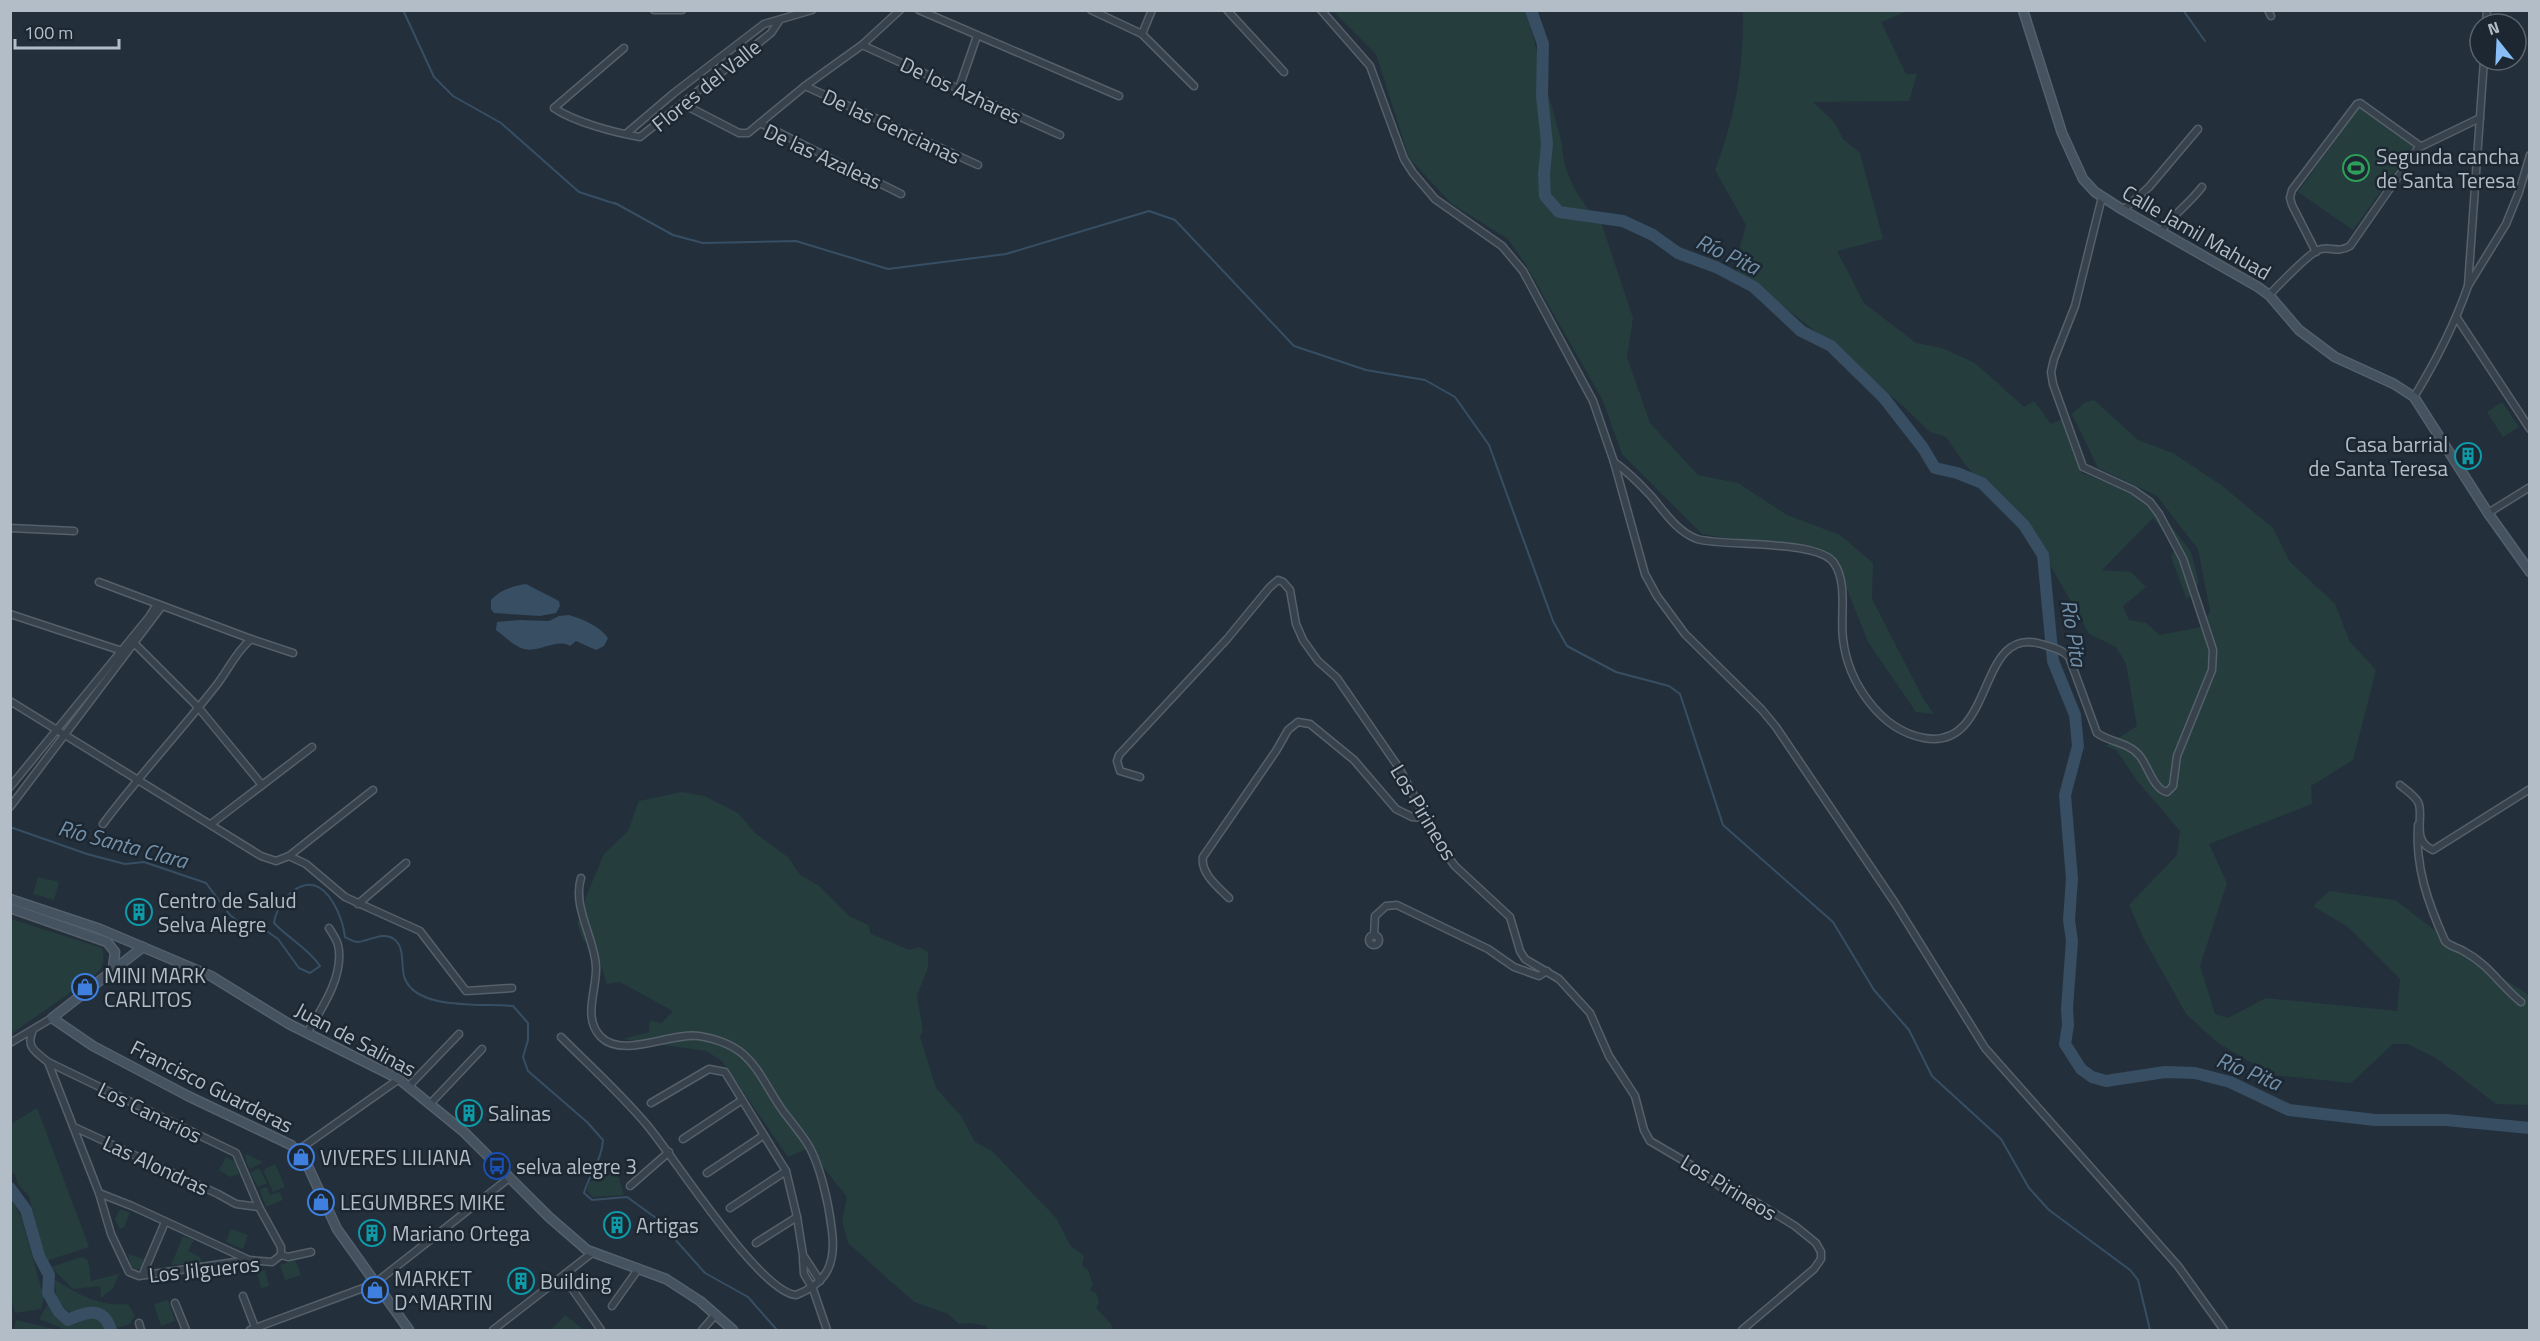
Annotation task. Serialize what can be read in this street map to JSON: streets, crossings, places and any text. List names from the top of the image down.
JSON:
{
  "streets": {
    "street": [
      "Flores del Valle",
      "De los Azhares",
      "De las Gencianas",
      "De las Azaleas",
      "Calle Jamil Mahuad",
      "Los Pirineos",
      "Juan de Salinas",
      "Francisco Guarderas",
      "Los Canarios",
      "Las Alondras",
      "Los Jilgueros"
    ]
  },
  "crossings": [
    ["Flores del Valle", "De las Azaleas"],
    ["Los Canarios", "Las Alondras"],
    ["Los Canarios", "Los Jilgueros"],
    ["Las Alondras", "Los Jilgueros"]
  ],
  "water": ["Río Pita", "Río Santa Clara"],
  "places": {
    "sports": ["Segunda cancha de Santa Teresa"],
    "building": [
      "Casa barrial de Santa Teresa",
      "Centro de Salud Selva Alegre",
      "Salinas",
      "Artigas",
      "Mariano Ortega",
      "Building"
    ],
    "shop": [
      "MINI MARK CARLITOS",
      "VIVERES LILIANA",
      "LEGUMBRES MIKE",
      "MARKET D^MARTIN"
    ],
    "bus stop": ["selva alegre 3"]
  },
  "scale_bar": "100 m",
  "north": "top"
}
